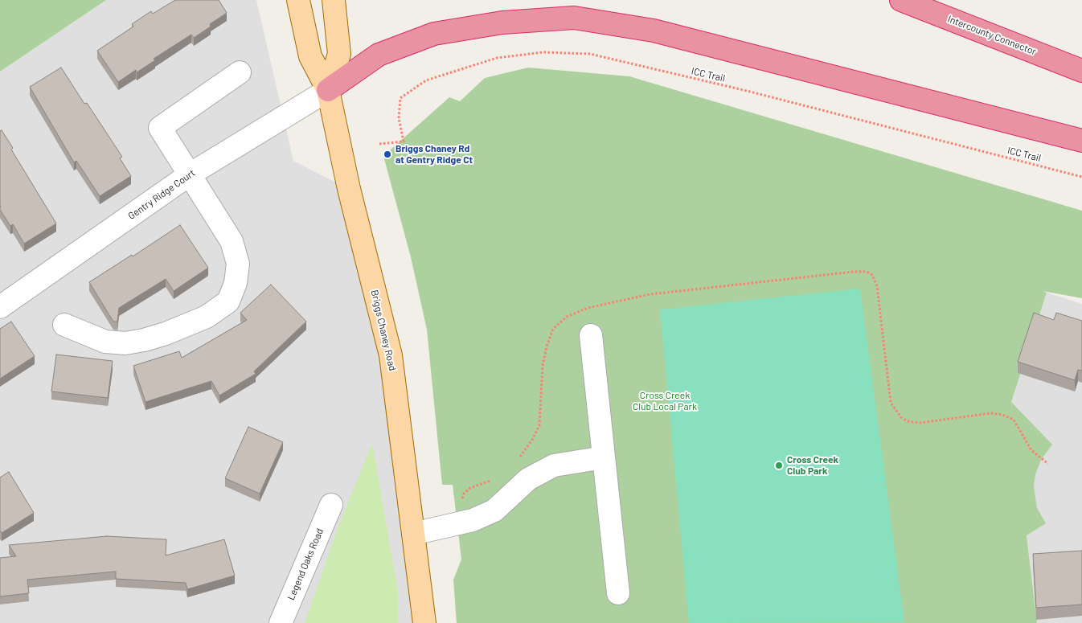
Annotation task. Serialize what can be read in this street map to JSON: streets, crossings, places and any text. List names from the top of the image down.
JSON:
{
  "streets": {
    "highway": ["Intercounty Connector"],
    "main road": ["Briggs Chaney Road"],
    "street": ["Gentry Ridge Court", "Legend Oaks Road"],
    "path": ["ICC Trail"]
  },
  "crossings": [
    ["Gentry Ridge Court", "Briggs Chaney Road"]
  ],
  "parks": ["Cross Creek Club Local Park"],
  "places": ["Briggs Chaney Rd at Gentry Ridge Ct", "Cross Creek Club Park"]
}
